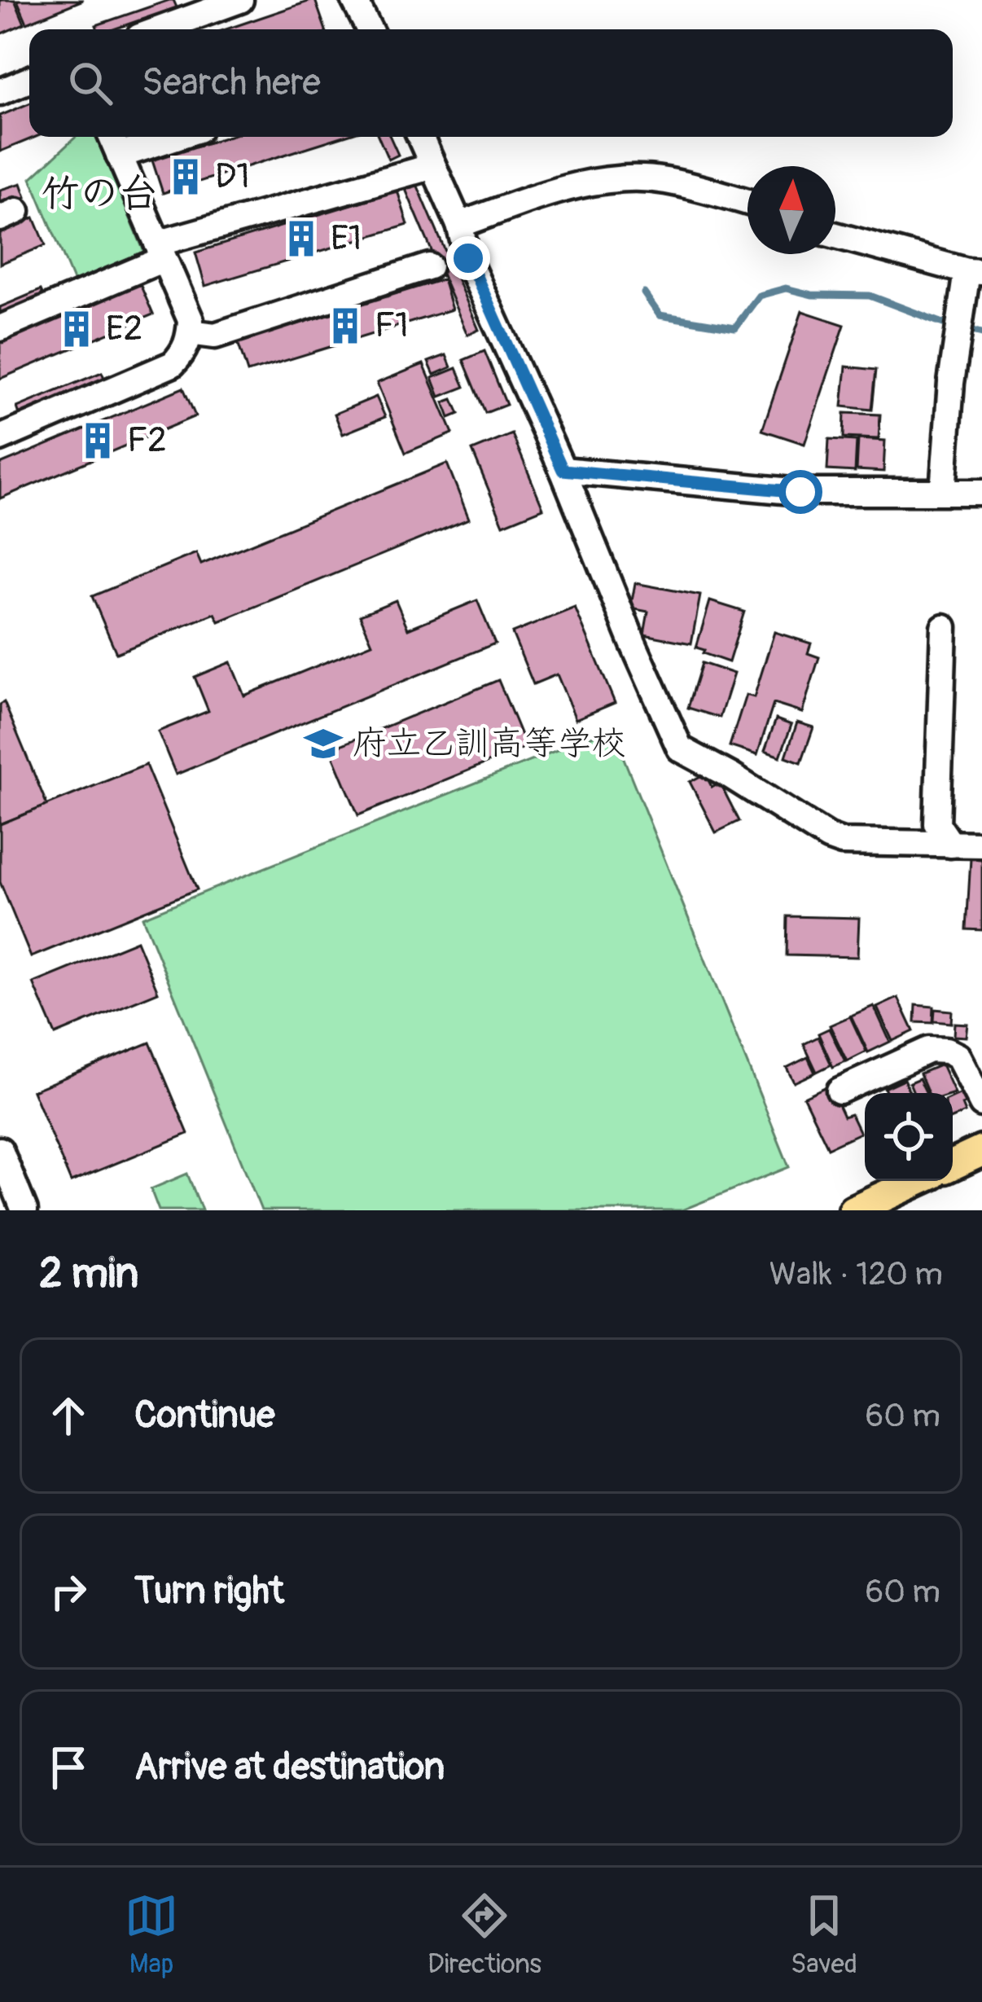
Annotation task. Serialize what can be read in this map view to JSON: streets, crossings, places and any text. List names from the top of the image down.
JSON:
{
  "districts": ["竹の台"],
  "places": {
    "building": [
      "D1",
      "E1",
      "F1",
      "E2",
      "F2"
    ],
    "school or university": ["府立乙訓高等学校"]
  },
  "north": "top",
  "page": {
    "search": "Search here",
    "heading": ["2 min", "Walk · 120 m"],
    "list": [
      ["Continue", "60 m"],
      ["Turn right", "60 m"],
      "Arrive at destination"
    ],
    "nav": ["Map", "Directions", "Saved"]
  }
}
